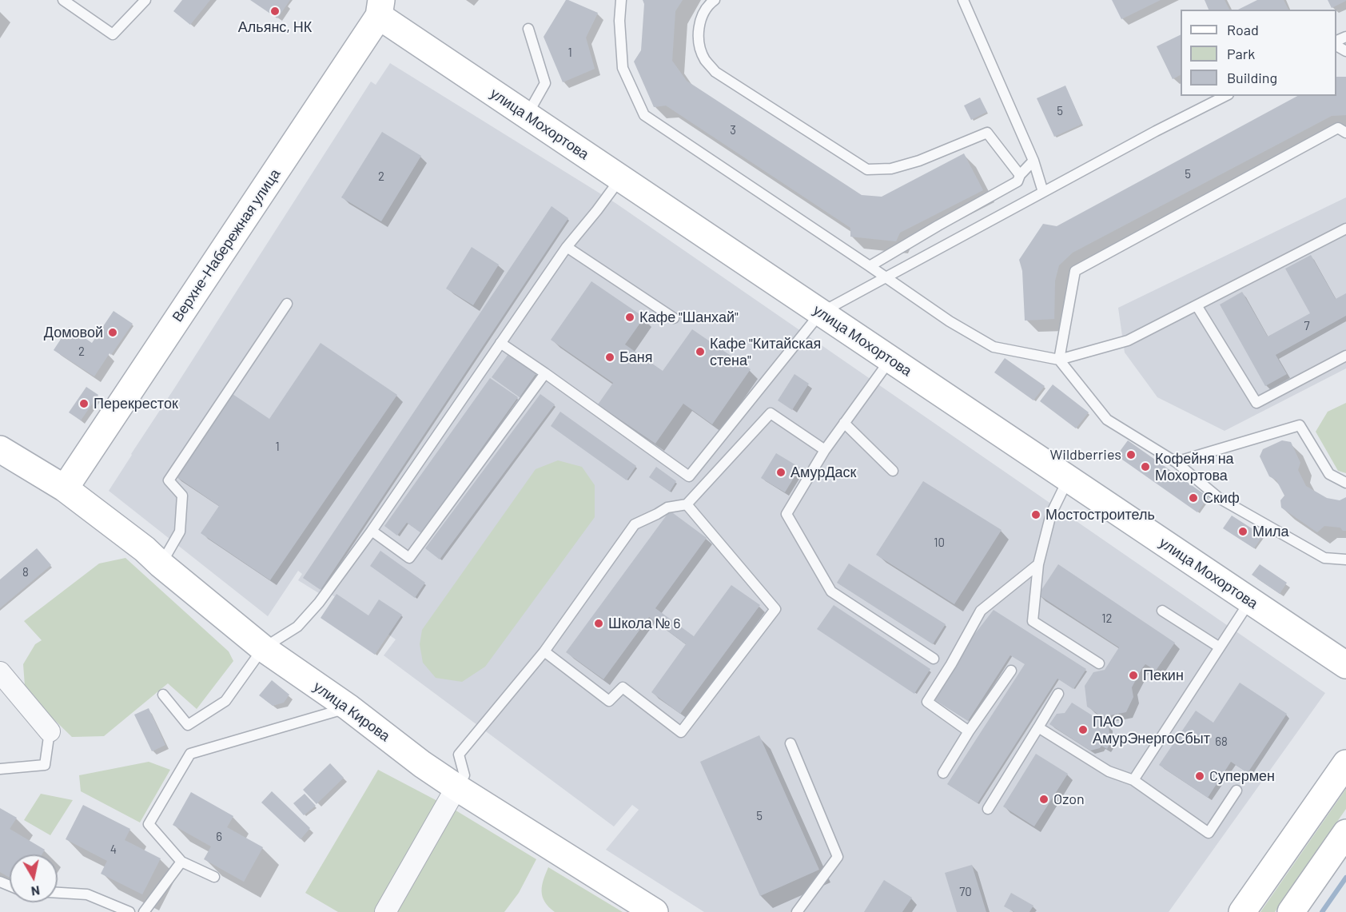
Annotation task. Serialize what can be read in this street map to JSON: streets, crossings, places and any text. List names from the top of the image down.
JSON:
{
  "streets": {
    "street": ["улица Мохортова", "Верхне-Набережная улица", "улица Кирова"]
  },
  "crossings": [
    ["улица Мохортова", "Верхне-Набережная улица"],
    ["Верхне-Набережная улица", "улица Кирова"]
  ],
  "places": [
    "Альянс, НК",
    "Кафе \"Шанхай\"",
    "Домовой",
    "Кафе \"Китайская стена\"",
    "Баня",
    "Перекресток",
    "Wildberries",
    "Кофейня на Мохортова",
    "АмурДаск",
    "Скиф",
    "Мостостроитель",
    "Мила",
    "Школа № 6",
    "Пекин",
    "ПАО АмурЭнергоСбыт",
    "Cупермен",
    "Ozon"
  ],
  "house_numbers": [
    "1",
    "5",
    "3",
    "5",
    "2",
    "7",
    "2",
    "1",
    "10",
    "8",
    "12",
    "68",
    "5",
    "6",
    "4",
    "70"
  ],
  "legend": ["Road", "Park", "Building"],
  "north": "bottom"
}
